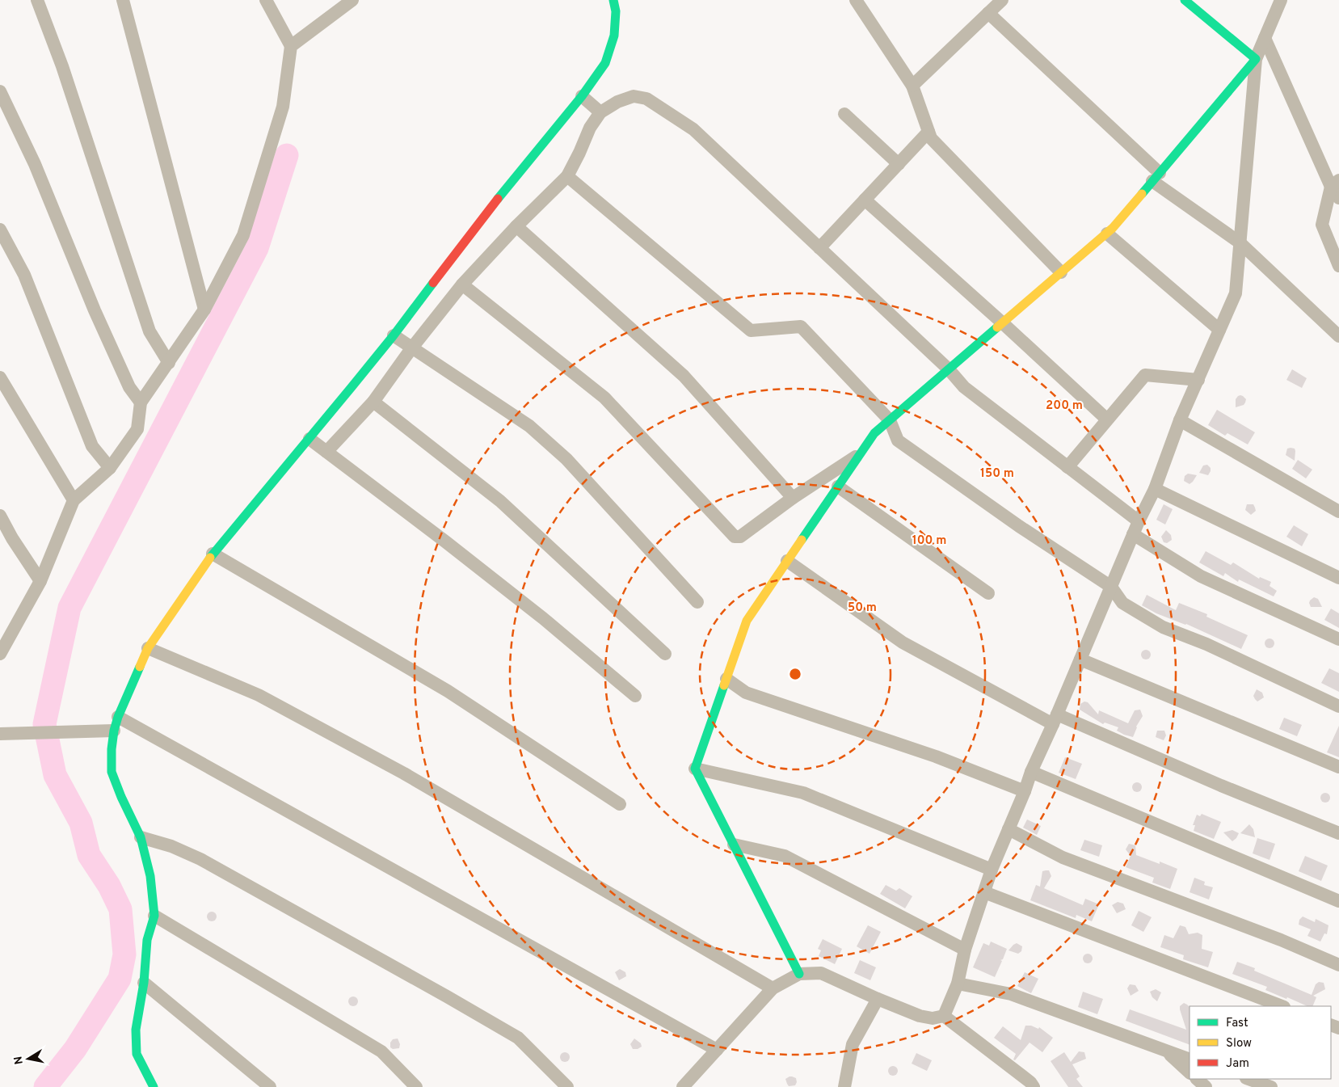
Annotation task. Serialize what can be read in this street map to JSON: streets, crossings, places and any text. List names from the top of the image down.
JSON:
{
  "legend": ["Fast", "Slow", "Jam"],
  "north": "left",
  "rings": [
    "200 m",
    "150 m",
    "100 m",
    "50 m"
  ]
}
